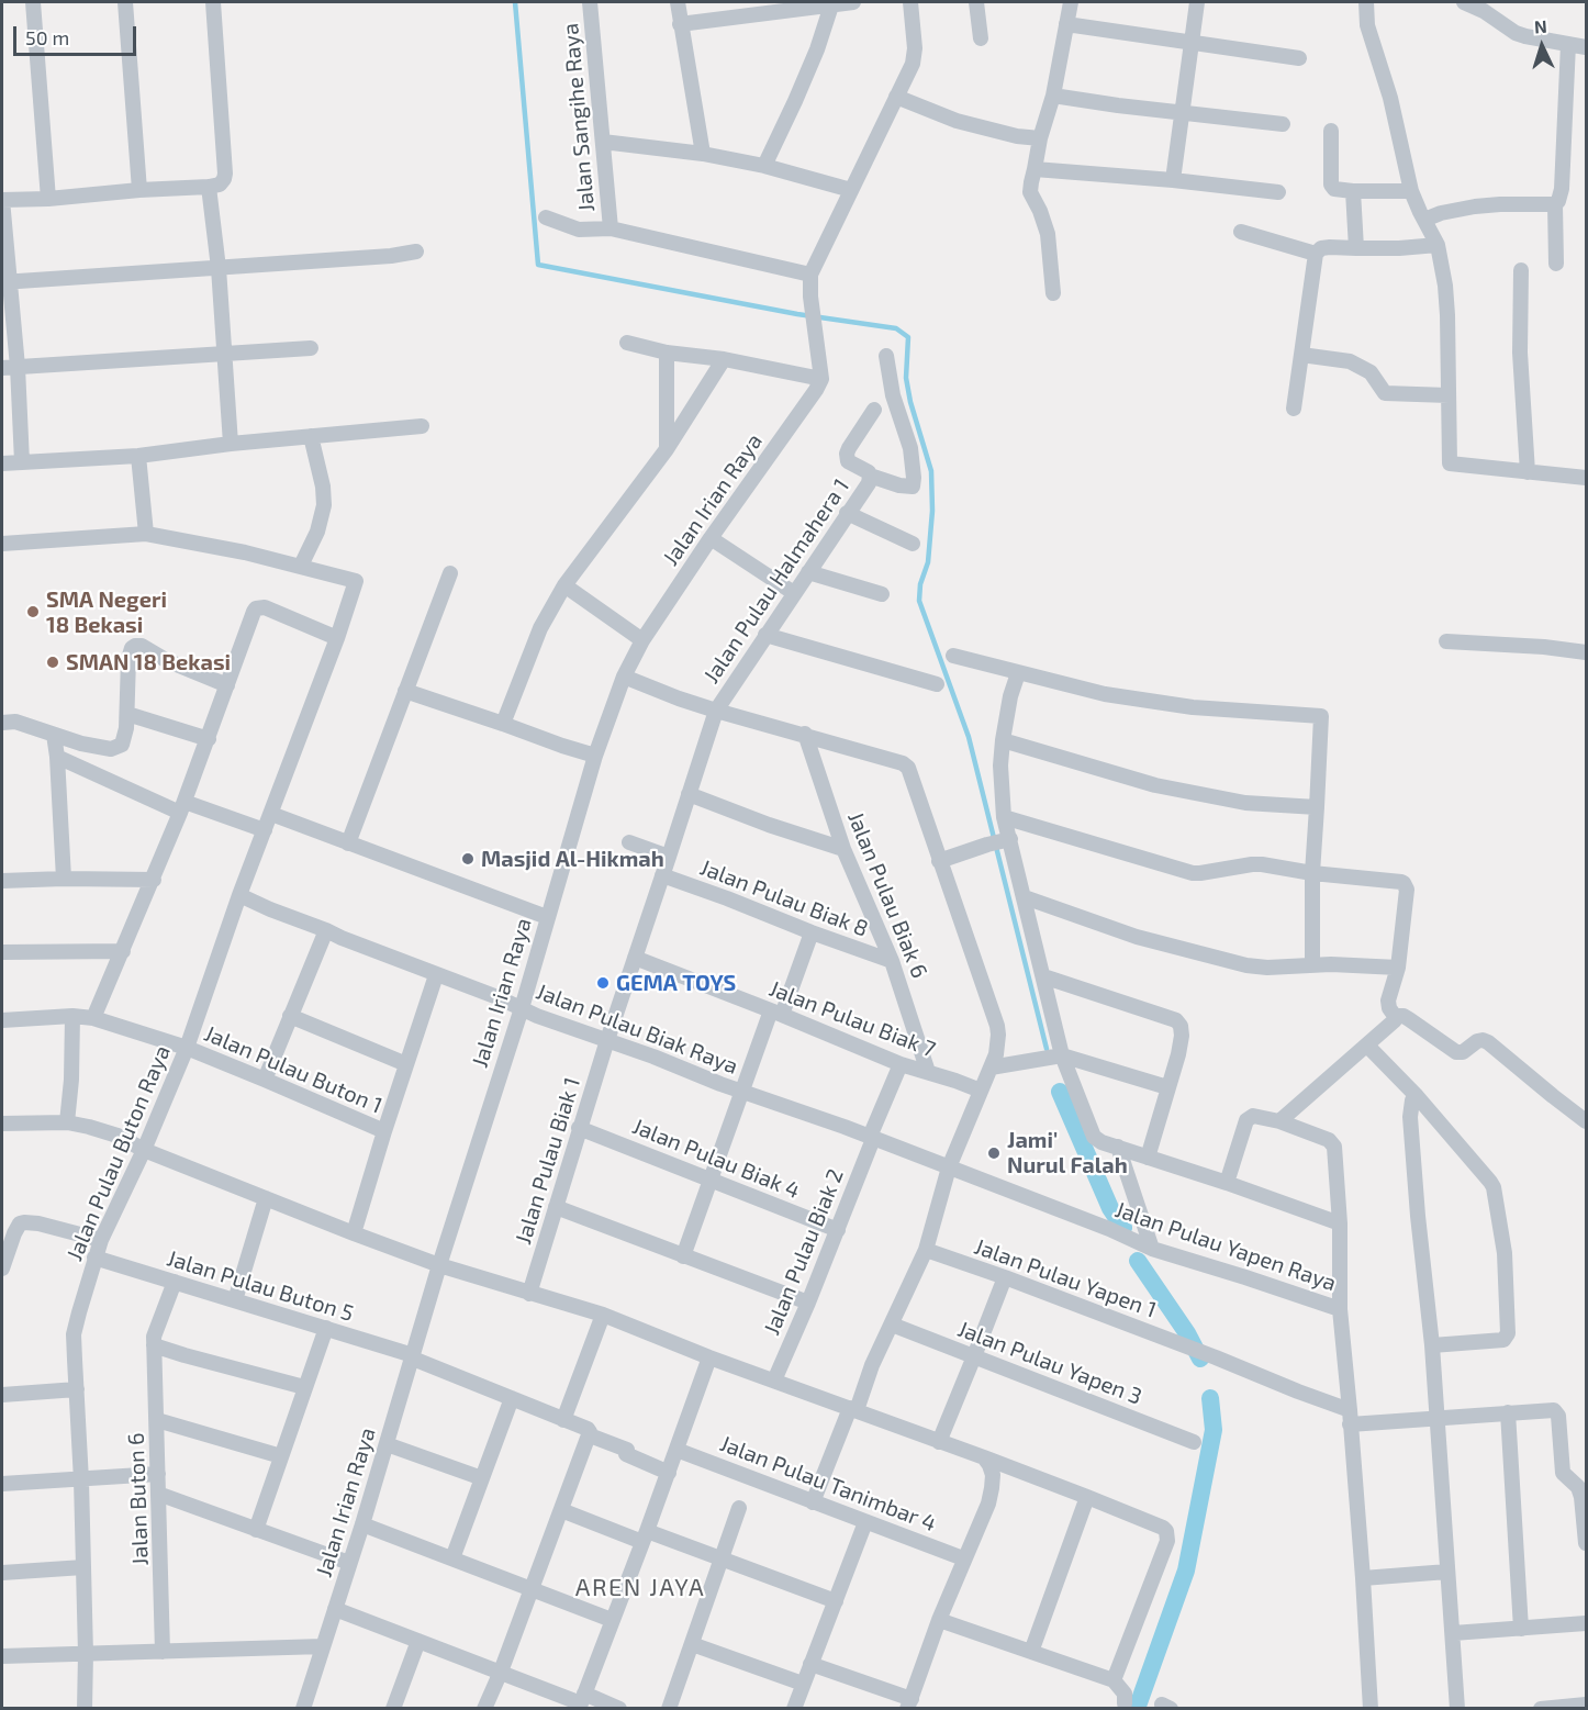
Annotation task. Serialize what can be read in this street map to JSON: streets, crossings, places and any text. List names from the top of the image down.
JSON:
{
  "streets": {
    "street": [
      "Jalan Sangihe Raya",
      "Jalan Irian Raya",
      "Jalan Pulau Halmahera 1",
      "Jalan Pulau Biak 6",
      "Jalan Pulau Biak 8",
      "Jalan Pulau Biak 7",
      "Jalan Pulau Biak Raya",
      "Jalan Pulau Buton 1",
      "Jalan Pulau Buton Raya",
      "Jalan Pulau Biak 4",
      "Jalan Pulau Biak 1",
      "Jalan Pulau Yapen Raya",
      "Jalan Pulau Biak 2",
      "Jalan Pulau Yapen 1",
      "Jalan Pulau Buton 5",
      "Jalan Pulau Yapen 3",
      "Jalan Pulau Tanimbar 4",
      "Jalan Buton 6"
    ]
  },
  "crossings": [
    ["Jalan Irian Raya", "Jalan Pulau Biak Raya"],
    ["Jalan Irian Raya", "Jalan Pulau Buton 5"],
    ["Jalan Pulau Halmahera 1", "Jalan Pulau Biak 8"],
    ["Jalan Pulau Halmahera 1", "Jalan Pulau Biak 1"],
    ["Jalan Pulau Biak 6", "Jalan Pulau Biak 8"],
    ["Jalan Pulau Biak 6", "Jalan Pulau Biak 7"],
    ["Jalan Pulau Biak 8", "Jalan Pulau Biak 1"],
    ["Jalan Pulau Biak 7", "Jalan Pulau Biak 1"],
    ["Jalan Pulau Biak Raya", "Jalan Pulau Buton Raya"],
    ["Jalan Pulau Biak Raya", "Jalan Pulau Biak 1"],
    ["Jalan Pulau Biak Raya", "Jalan Pulau Yapen Raya"],
    ["Jalan Pulau Biak Raya", "Jalan Pulau Biak 2"],
    ["Jalan Pulau Buton 1", "Jalan Pulau Buton Raya"],
    ["Jalan Pulau Buton Raya", "Jalan Pulau Buton 5"],
    ["Jalan Pulau Biak 4", "Jalan Pulau Biak 1"],
    ["Jalan Pulau Biak 4", "Jalan Pulau Biak 2"],
    ["Jalan Pulau Buton 5", "Jalan Buton 6"]
  ],
  "districts": ["AREN JAYA"],
  "places": [
    "SMA Negeri 18 Bekasi",
    "SMAN 18 Bekasi",
    "Masjid Al-Hikmah",
    "GEMA TOYS",
    "Jami' Nurul Falah"
  ],
  "scale_bar": "50 m",
  "north": "top"
}
